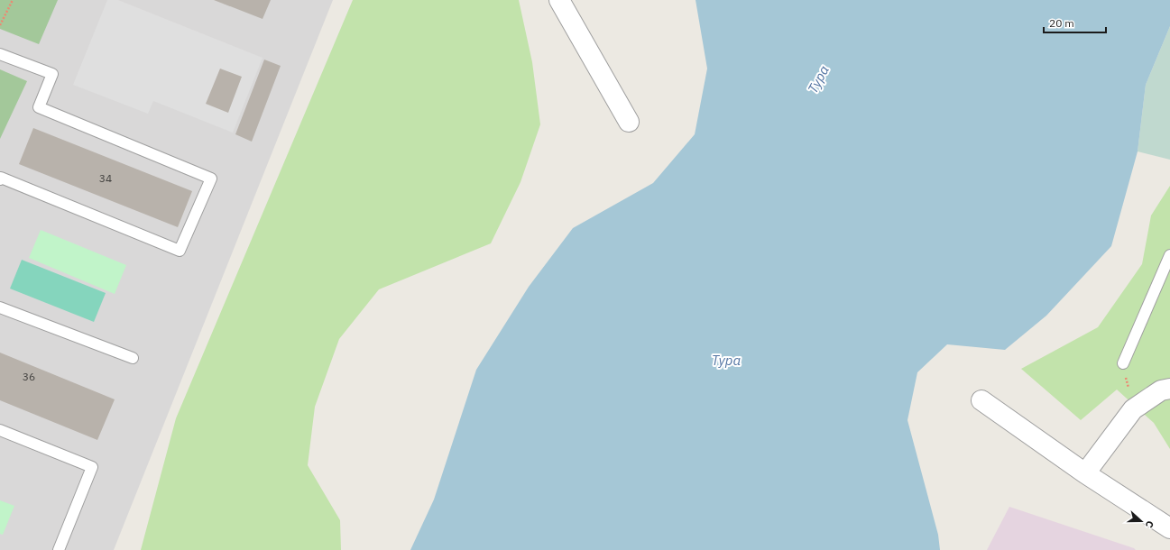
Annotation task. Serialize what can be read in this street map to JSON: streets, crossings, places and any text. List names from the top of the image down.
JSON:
{
  "water": ["Тура"],
  "house_numbers": ["34", "36"],
  "scale_bar": "20 m",
  "north": "right"
}
